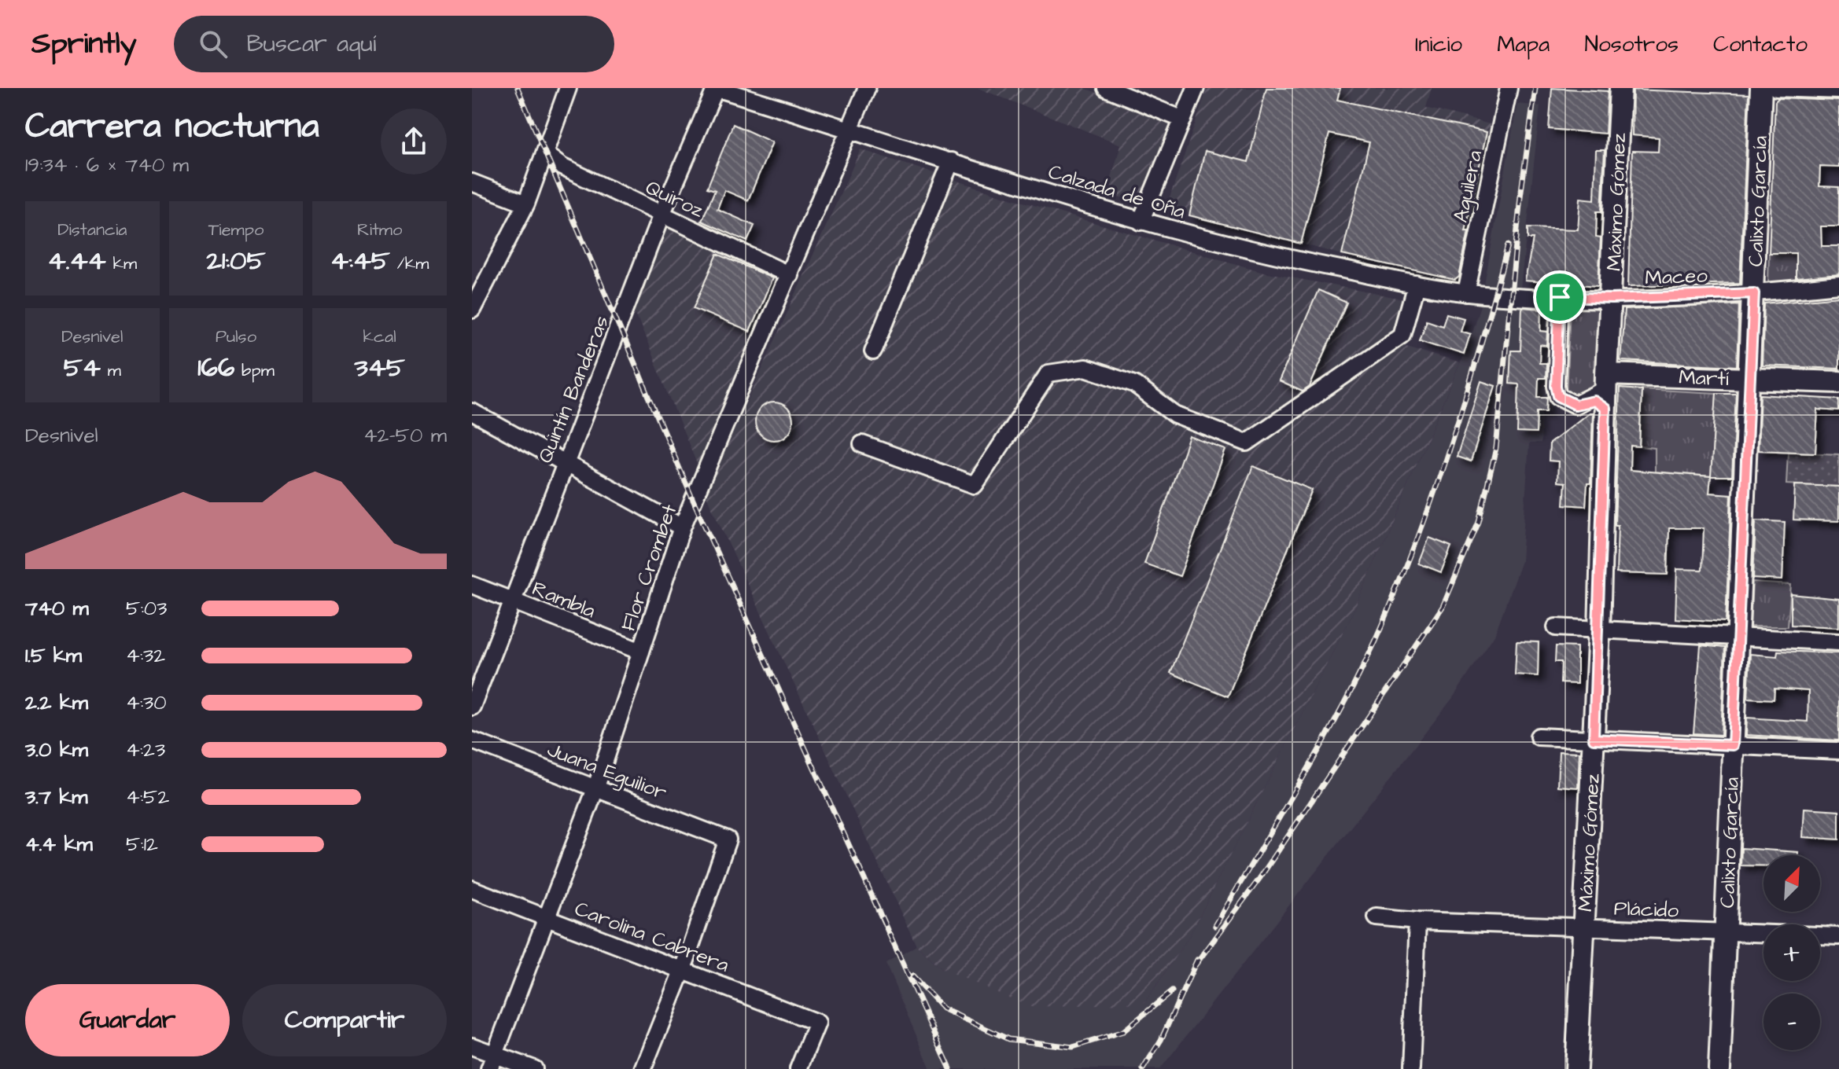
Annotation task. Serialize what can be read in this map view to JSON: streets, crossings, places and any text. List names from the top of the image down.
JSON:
{
  "streets": {
    "main road": ["Calixto García", "Máximo Gómez", "Martí"],
    "street": [
      "Aguilera",
      "Calzada de Oña",
      "Quiroz",
      "Maceo",
      "Quintín Banderas",
      "Flor Crombet",
      "Rambla",
      "Juana Eguilior",
      "Plácido",
      "Carolina Cabrera"
    ]
  },
  "crossings": [
    ["Aguilera", "Calzada de Oña"],
    ["Calzada de Oña", "Maceo"],
    ["Calzada de Oña", "Quintín Banderas"],
    ["Calzada de Oña", "Flor Crombet"],
    ["Quiroz", "Quintín Banderas"],
    ["Quiroz", "Flor Crombet"],
    ["Calixto García", "Maceo"],
    ["Calixto García", "Martí"],
    ["Calixto García", "Plácido"],
    ["Máximo Gómez", "Maceo"],
    ["Máximo Gómez", "Martí"],
    ["Máximo Gómez", "Plácido"],
    ["Quintín Banderas", "Rambla"],
    ["Flor Crombet", "Rambla"],
    ["Flor Crombet", "Juana Eguilior"],
    ["Flor Crombet", "Carolina Cabrera"],
    ["Juana Eguilior", "Carolina Cabrera"]
  ],
  "north": "top right",
  "page": {
    "header": "Sprintly",
    "search": "Buscar aquí",
    "nav": [
      "Inicio",
      "Mapa",
      "Nosotros",
      "Contacto"
    ],
    "heading": ["Carrera nocturna", "19:34 · 6 × 740 m"],
    "stats": [
      ["Distancia", "4.44 km"],
      ["Tiempo", "21:05"],
      ["Ritmo", "4:45 /km"],
      ["Desnivel", "54 m"],
      ["Pulso", "166 bpm"],
      ["kcal", "345"]
    ],
    "chart": ["Desnivel", "42–50 m"],
    "list": [
      {
        "name": "740 m",
        "note": "5:03"
      },
      {
        "name": "1.5 km",
        "note": "4:32"
      },
      {
        "name": "2.2 km",
        "note": "4:30"
      },
      {
        "name": "3.0 km",
        "note": "4:23"
      },
      {
        "name": "3.7 km",
        "note": "4:52"
      },
      {
        "name": "4.4 km",
        "note": "5:12"
      }
    ],
    "map_buttons": ["+", "−"],
    "buttons": ["Guardar", "Compartir"]
  }
}
